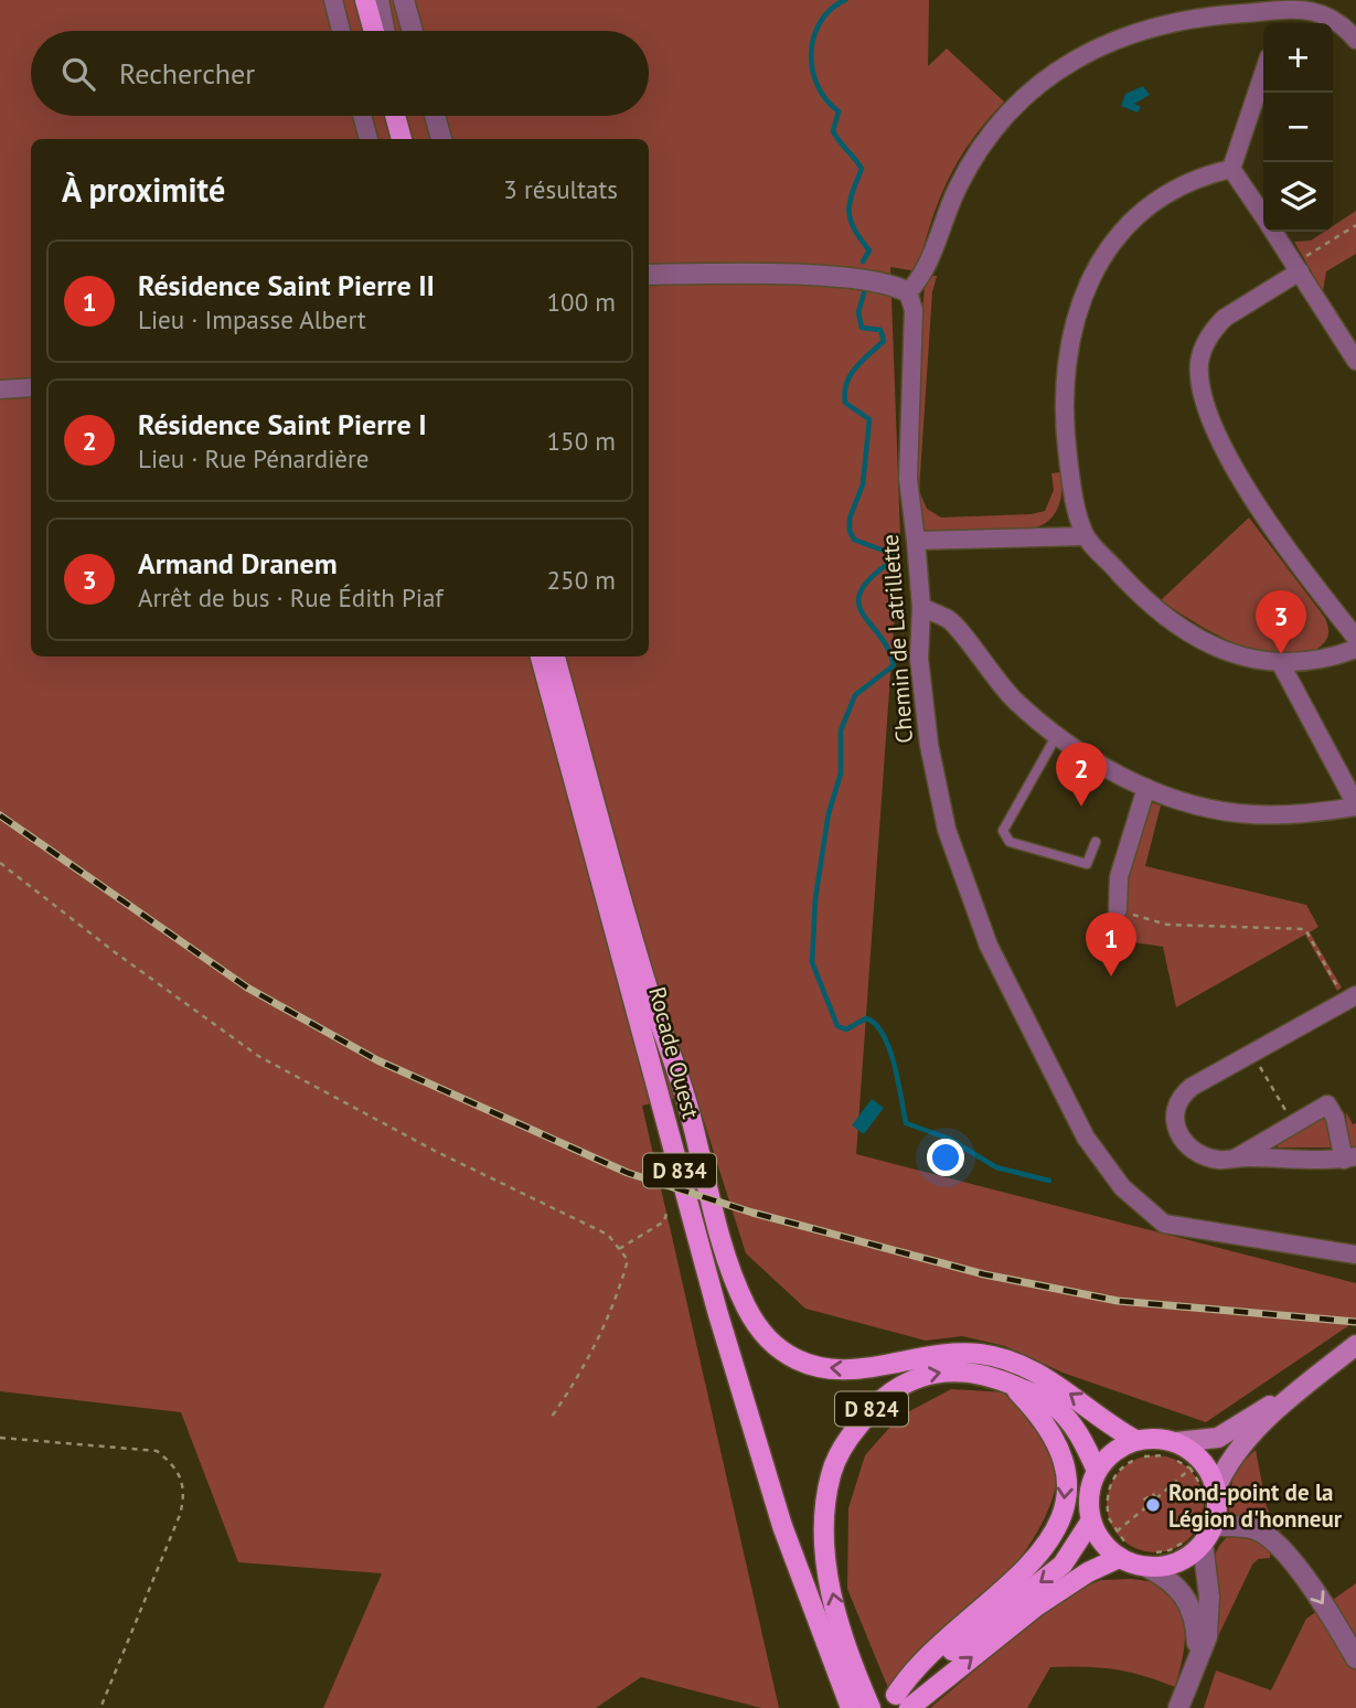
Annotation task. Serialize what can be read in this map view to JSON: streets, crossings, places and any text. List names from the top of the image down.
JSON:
{
  "streets": {
    "main road": ["Rocade Ouest", "D 834", "D 824"],
    "street": ["Chemin de Latrillette"]
  },
  "crossings": [
    ["Rocade Ouest", "D 834"],
    ["Rocade Ouest", "D 824"],
    ["D 834", "D 824"]
  ],
  "places": ["Rond-point de la Légion d'honneur"],
  "page": {
    "map_buttons": ["+", "−"],
    "search": "Rechercher",
    "heading": ["À proximité", "3 résultats"],
    "list": [
      {
        "mark": "1",
        "name": "Résidence Saint Pierre II",
        "note": "Lieu · Impasse Albert",
        "value": "100 m"
      },
      {
        "mark": "2",
        "name": "Résidence Saint Pierre I",
        "note": "Lieu · Rue Pénardière",
        "value": "150 m"
      },
      {
        "mark": "3",
        "name": "Armand Dranem",
        "note": "Arrêt de bus · Rue Édith Piaf",
        "value": "250 m"
      }
    ],
    "pins": ["3", "2", "1"]
  }
}
